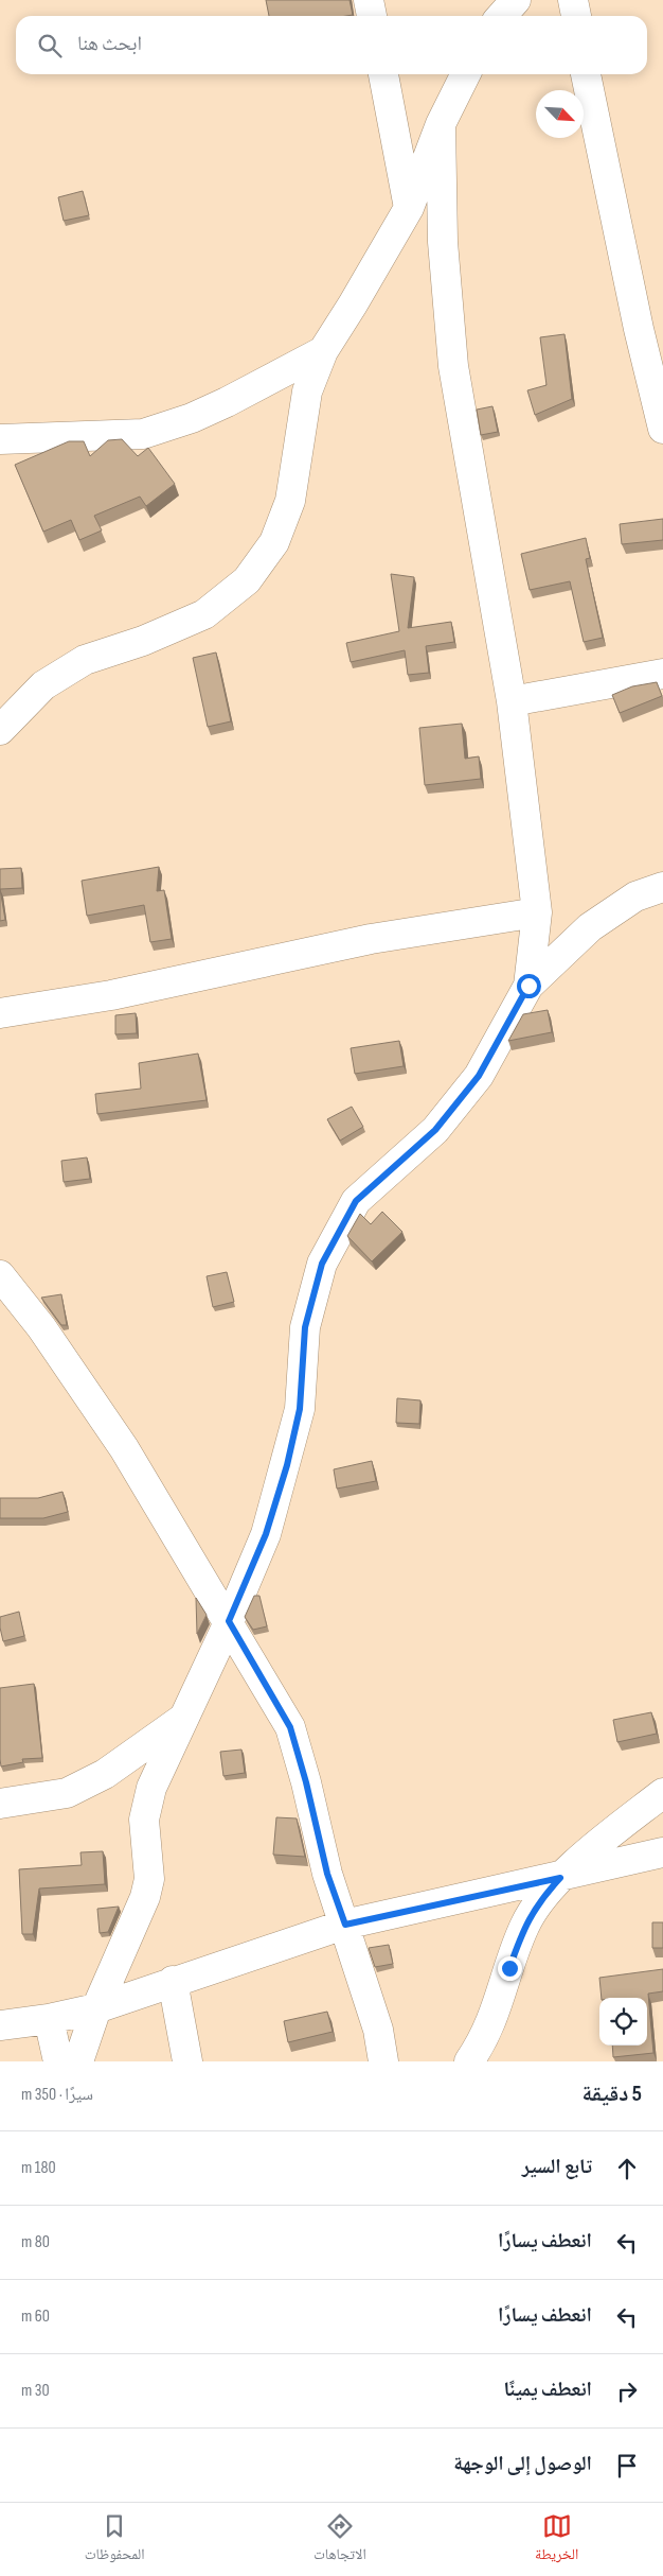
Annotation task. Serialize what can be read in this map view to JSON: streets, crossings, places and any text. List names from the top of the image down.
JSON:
{
  "north": "bottom right",
  "page": {
    "search": "ابحث هنا",
    "heading": ["5 دقيقة", "سيرًا · 350 m"],
    "list": [
      ["تابع السير", "180 m"],
      ["انعطف يسارًا", "80 m"],
      ["انعطف يسارًا", "60 m"],
      ["انعطف يمينًا", "30 m"],
      "الوصول إلى الوجهة"
    ],
    "nav": ["الخريطة", "الاتجاهات", "المحفوظات"]
  }
}
